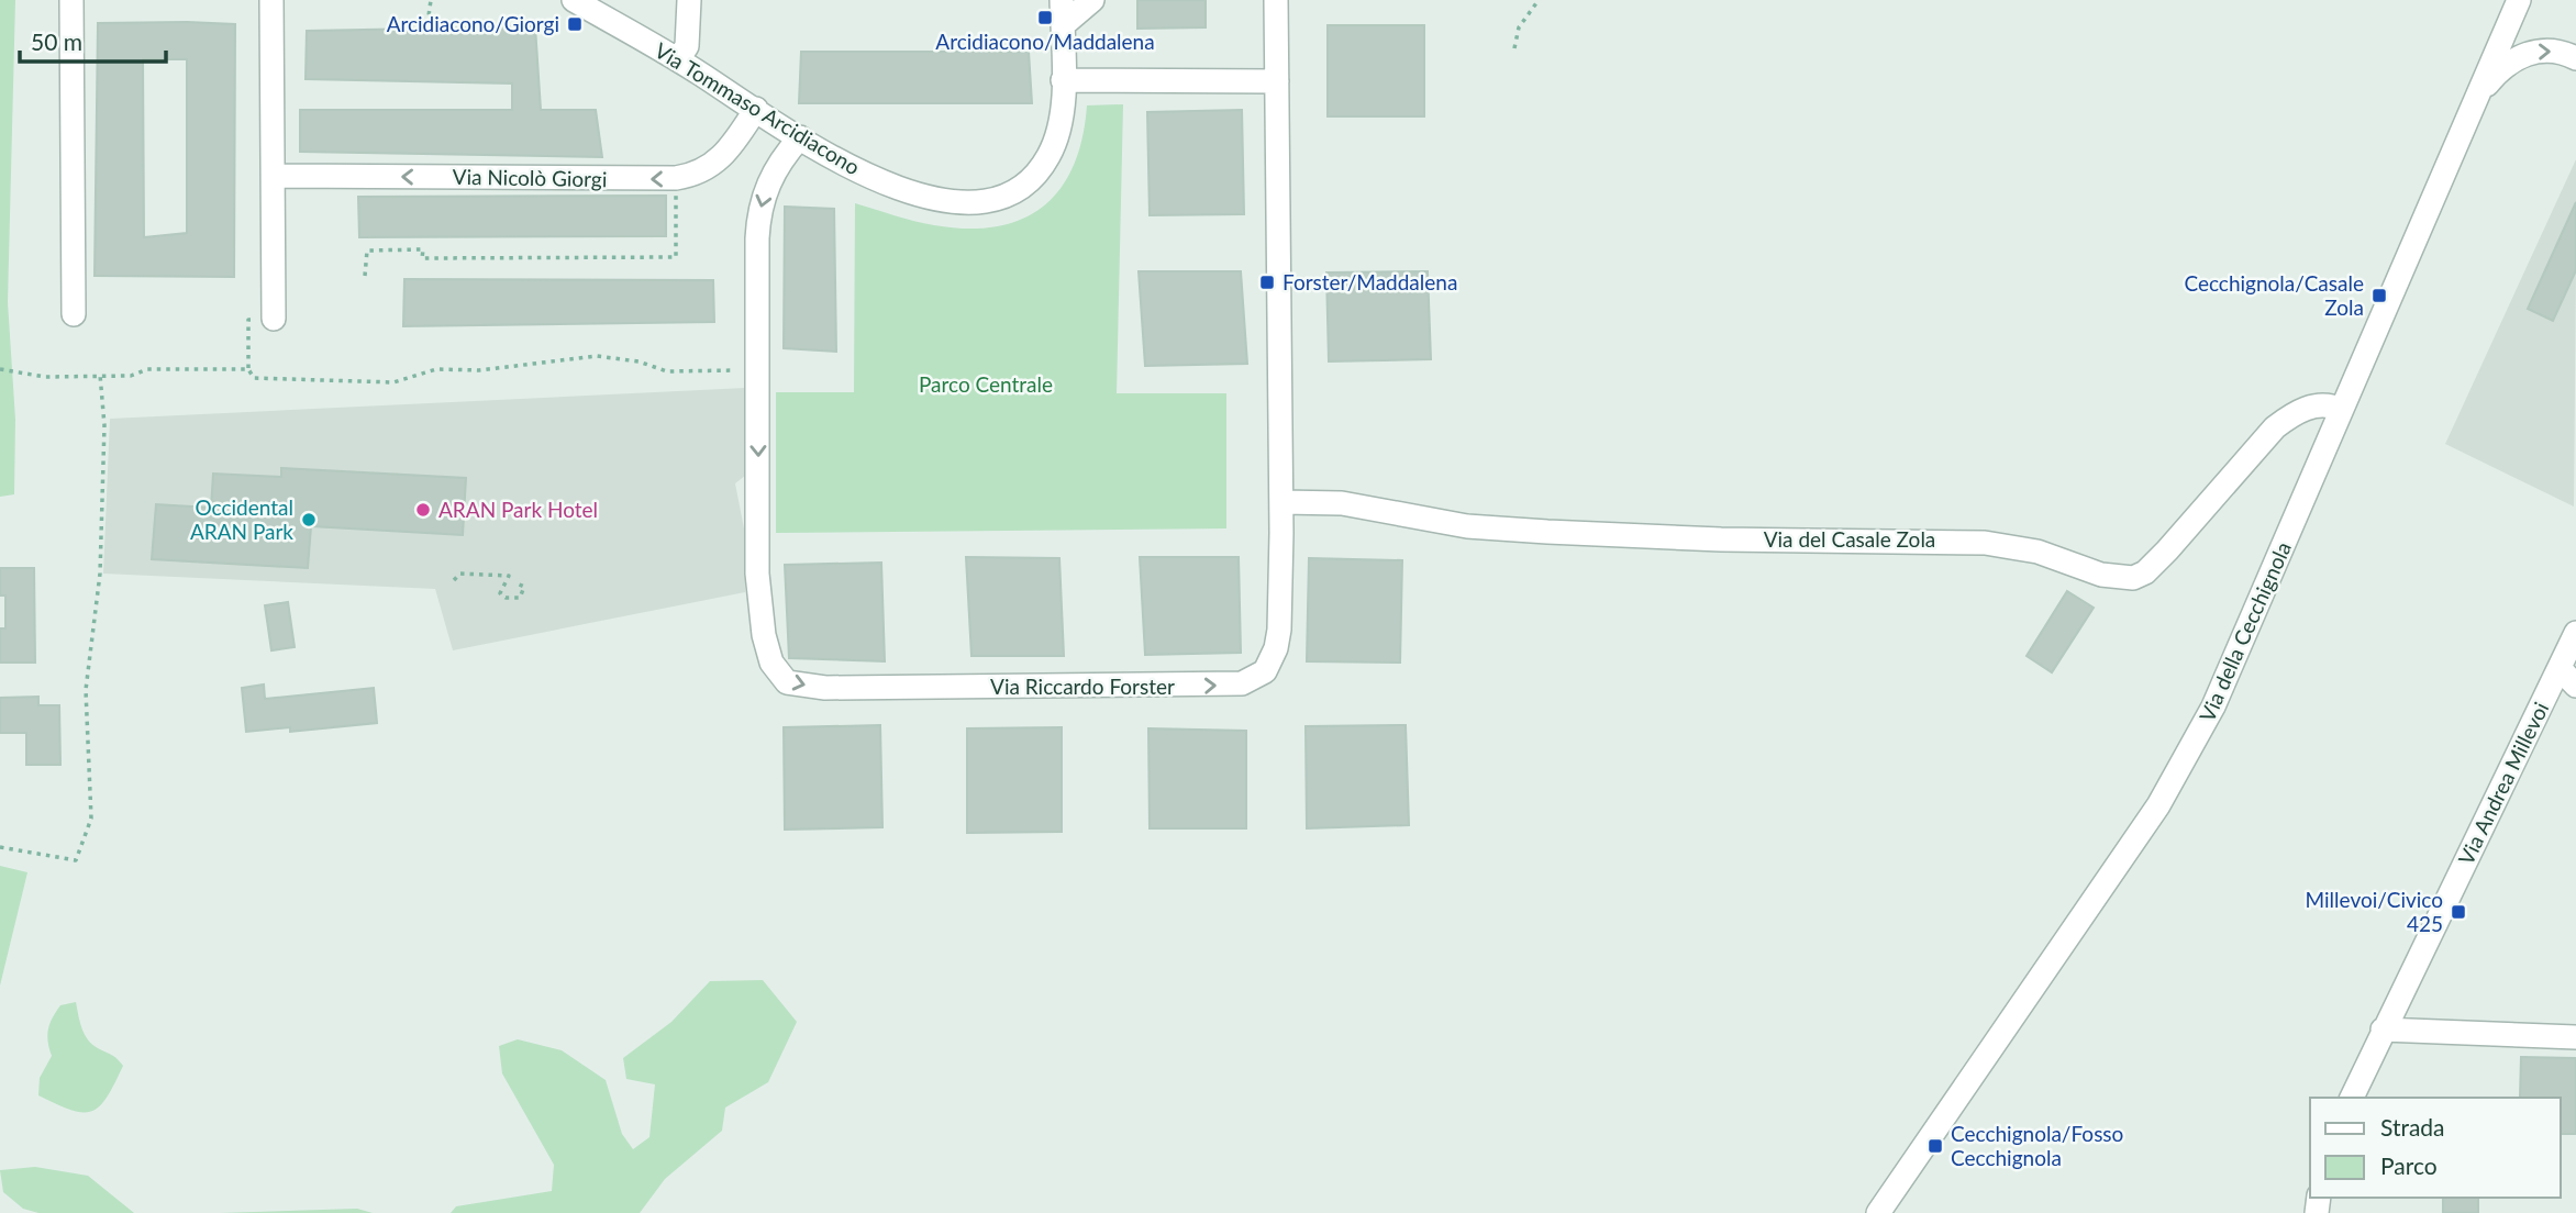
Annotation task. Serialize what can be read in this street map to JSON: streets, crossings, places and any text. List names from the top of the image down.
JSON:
{
  "streets": {
    "street": [
      "Via Tommaso Arcidiacono",
      "Via Nicolò Giorgi",
      "Via del Casale Zola",
      "Via della Cecchignola",
      "Via Riccardo Forster",
      "Via Andrea Millevoi"
    ]
  },
  "crossings": [
    ["Via Tommaso Arcidiacono", "Via Nicolò Giorgi"],
    ["Via Tommaso Arcidiacono", "Via Riccardo Forster"],
    ["Via del Casale Zola", "Via della Cecchignola"],
    ["Via del Casale Zola", "Via Riccardo Forster"]
  ],
  "one_way": ["Via Nicolò Giorgi"],
  "parks": ["Parco Centrale"],
  "places": {
    "transit": [
      "Arcidiacono/Maddalena",
      "Arcidiacono/Giorgi",
      "Forster/Maddalena",
      "Cecchignola/Casale Zola",
      "Millevoi/Civico 425",
      "Cecchignola/Fosso Cecchignola"
    ],
    "other": ["ARAN Park Hotel", "Occidental ARAN Park"]
  },
  "legend": ["Strada", "Parco"],
  "scale_bar": "50 m"
}
